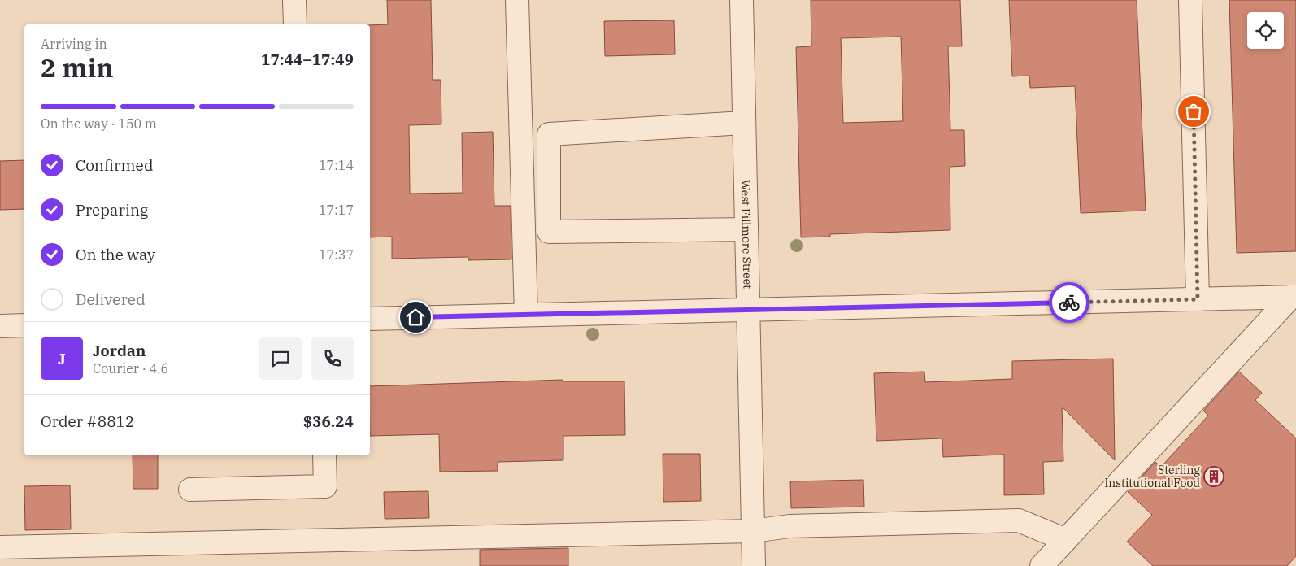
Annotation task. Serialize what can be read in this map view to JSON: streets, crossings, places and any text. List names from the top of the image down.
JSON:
{
  "streets": {
    "street": ["West Fillmore Street"]
  },
  "places": {
    "building": ["Sterling Institutional Food"]
  },
  "page": {
    "heading": ["2 min", "Arriving in", "17:44–17:49"],
    "panel": [
      "Jordan",
      "Courier · 4.6",
      "Order #8812",
      "$36.24"
    ],
    "bar": "On the way · 150 m",
    "list": [
      ["Confirmed", "17:14"],
      ["Preparing", "17:17"],
      ["On the way", "17:37"],
      "Delivered"
    ],
    "round": "J"
  }
}
